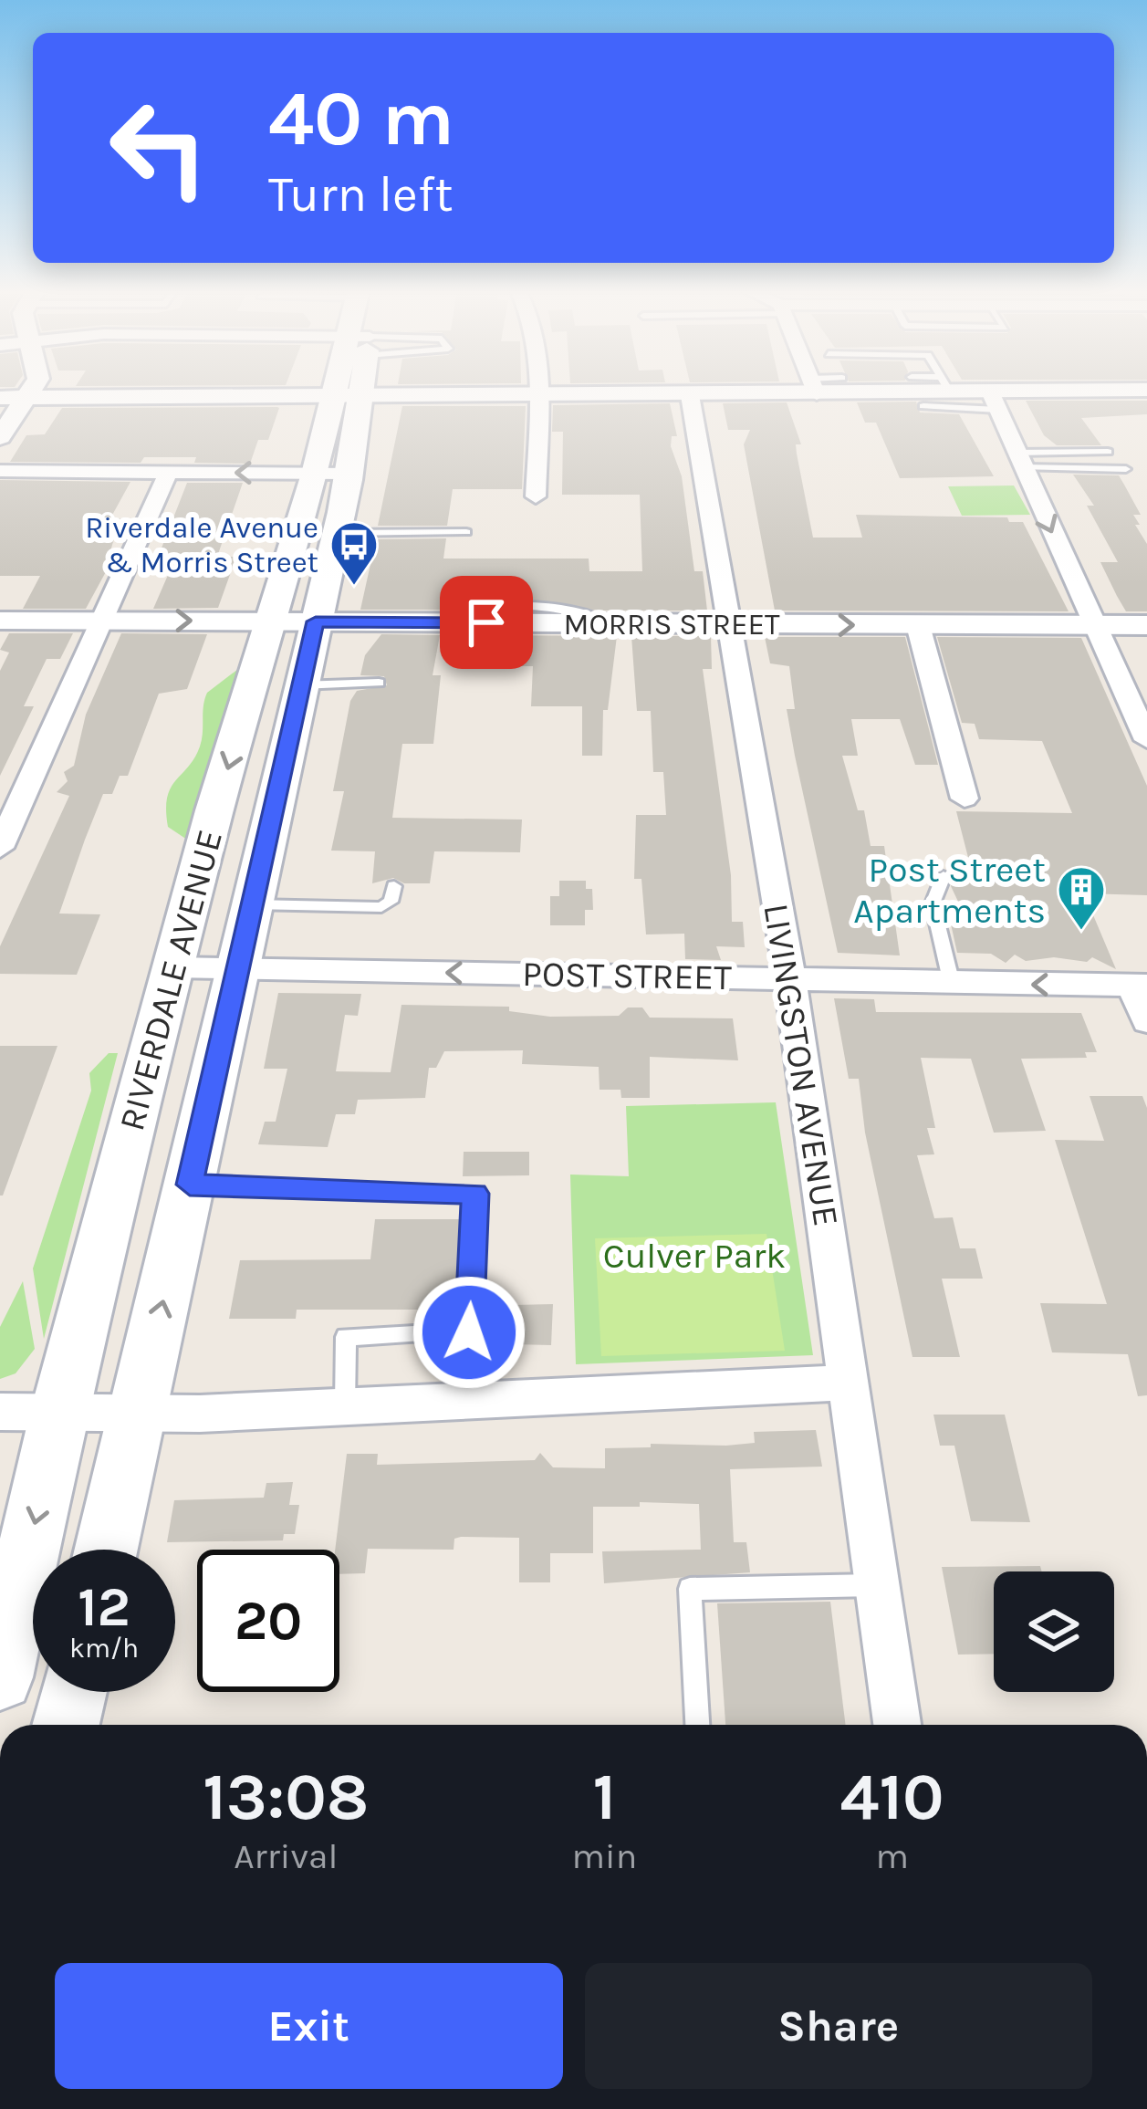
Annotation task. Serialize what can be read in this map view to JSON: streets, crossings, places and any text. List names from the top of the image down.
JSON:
{
  "streets": {
    "main road": ["RIVERDALE AVENUE"],
    "street": ["MORRIS STREET", "POST STREET", "LIVINGSTON AVENUE"]
  },
  "crossings": [
    ["MORRIS STREET", "RIVERDALE AVENUE"],
    ["MORRIS STREET", "LIVINGSTON AVENUE"],
    ["POST STREET", "RIVERDALE AVENUE"],
    ["POST STREET", "LIVINGSTON AVENUE"]
  ],
  "one_way": ["POST STREET"],
  "parks": ["Culver Park"],
  "places": {
    "bus stop": ["Riverdale Avenue & Morris Street"],
    "building": ["Post Street Apartments"]
  },
  "page": {
    "turn": ["40 m", "Turn left"],
    "speed": "12 km/h",
    "limit": "20",
    "eta": [
      "13:08",
      "Arrival",
      "1",
      "min",
      "410",
      "m"
    ],
    "buttons": ["Exit", "Share"]
  }
}
